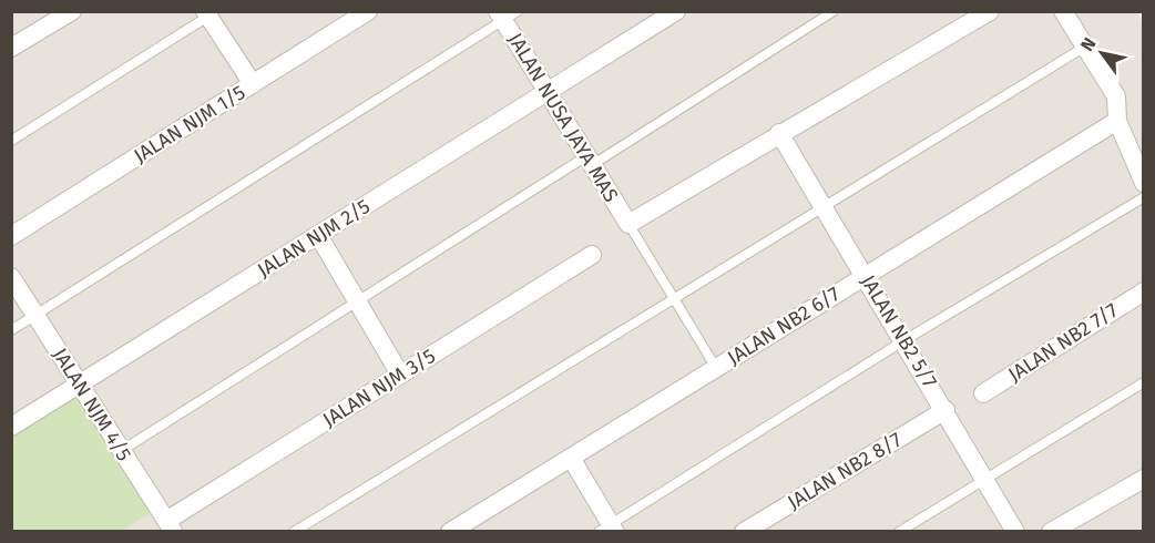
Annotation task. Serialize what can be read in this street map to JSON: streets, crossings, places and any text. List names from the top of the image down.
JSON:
{
  "streets": {
    "street": [
      "JALAN NUSA JAYA MAS",
      "JALAN NJM 1/5",
      "JALAN NJM 2/5",
      "JALAN NB2 6/7",
      "JALAN NB2 5/7",
      "JALAN NB2 7/7",
      "JALAN NJM 3/5",
      "JALAN NJM 4/5",
      "JALAN NB2 8/7"
    ]
  },
  "crossings": [
    ["JALAN NUSA JAYA MAS", "JALAN NJM 2/5"],
    ["JALAN NJM 2/5", "JALAN NJM 4/5"],
    ["JALAN NB2 6/7", "JALAN NB2 5/7"],
    ["JALAN NB2 5/7", "JALAN NB2 8/7"],
    ["JALAN NJM 3/5", "JALAN NJM 4/5"]
  ],
  "north": "top left"
}
